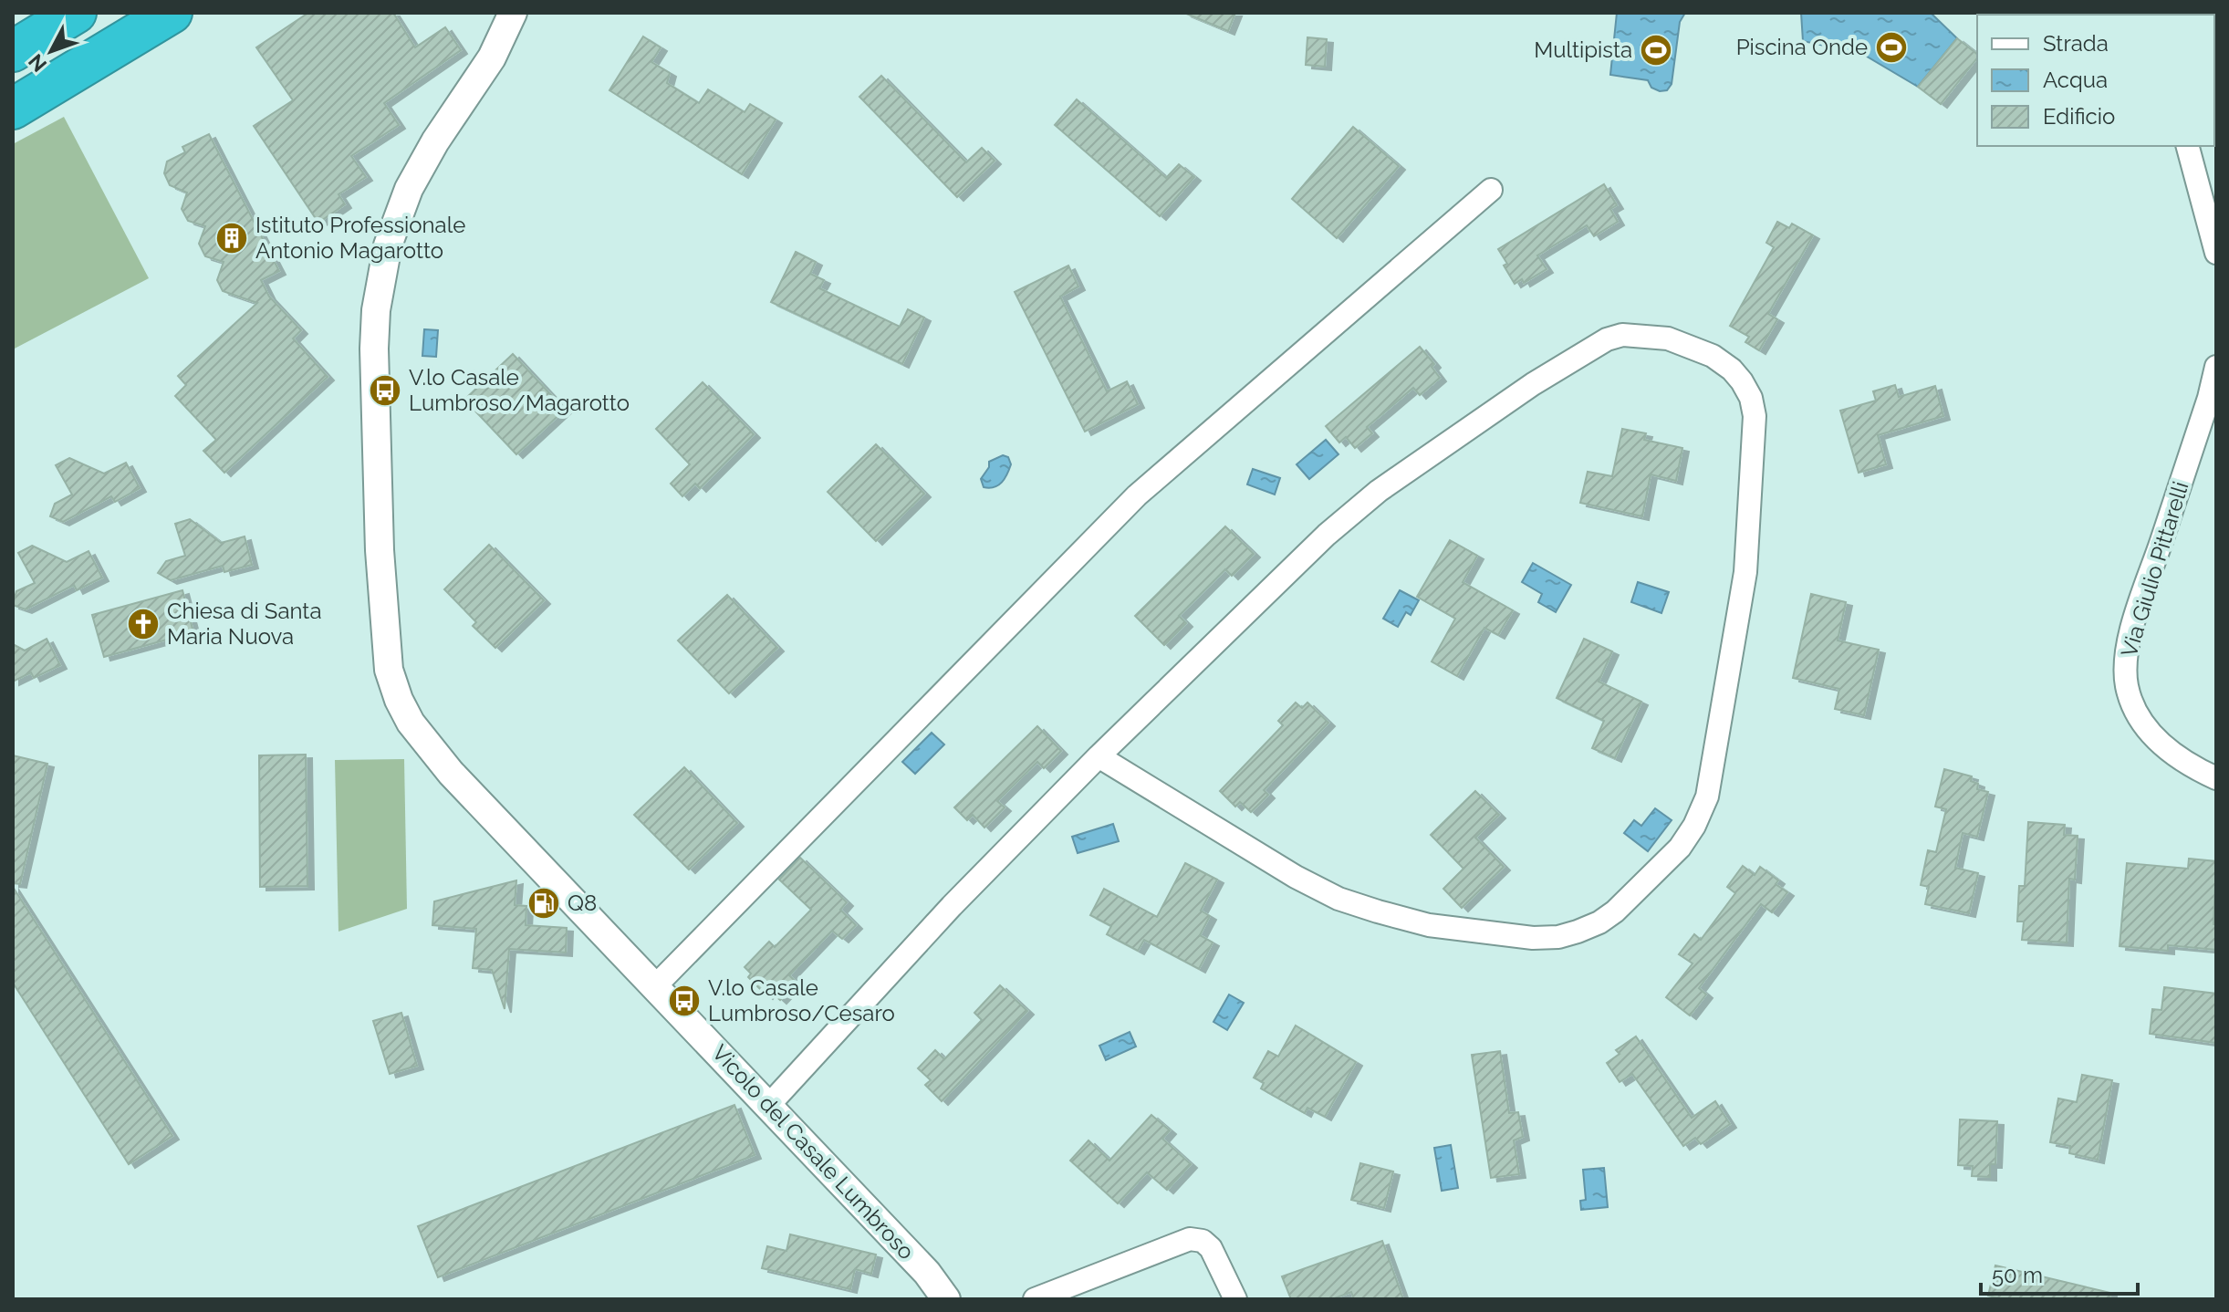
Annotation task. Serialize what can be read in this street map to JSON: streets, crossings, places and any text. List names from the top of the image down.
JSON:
{
  "streets": {
    "street": ["Via Giulio Pittarelli", "Vicolo del Casale Lumbroso"]
  },
  "places": {
    "sports": ["Piscina Onde", "Multipista"],
    "building": ["Istituto Professionale Antonio Magarotto"],
    "bus stop": ["V.lo Casale Lumbroso/Magarotto", "V.lo Casale Lumbroso/Cesaro"],
    "church": ["Chiesa di Santa Maria Nuova"],
    "fuel station": ["Q8"]
  },
  "legend": ["Strada", "Acqua", "Edificio"],
  "scale_bar": "50 m",
  "north": "bottom left"
}
